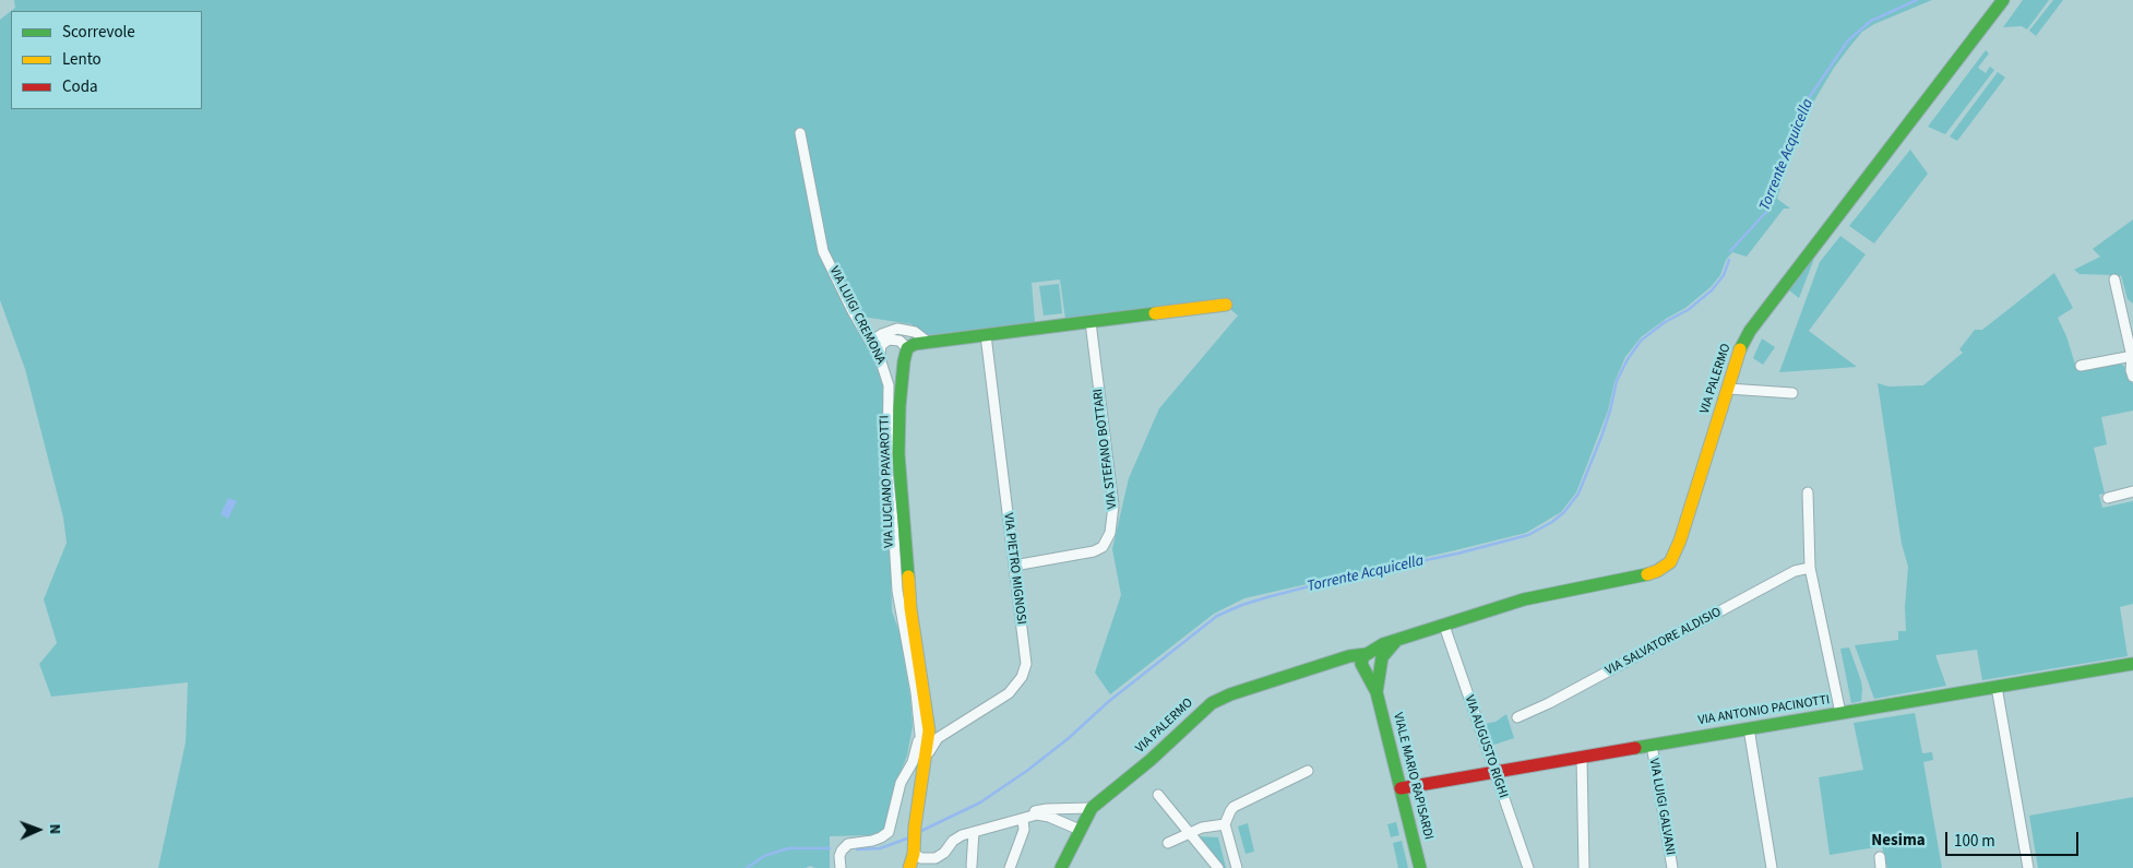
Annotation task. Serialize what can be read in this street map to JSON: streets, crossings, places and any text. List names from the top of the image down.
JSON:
{
  "streets": {
    "main road": [
      "VIA PALERMO",
      "VIA LUCIANO PAVAROTTI",
      "VIA ANTONIO PACINOTTI",
      "VIALE MARIO RAPISARDI"
    ],
    "street": [
      "VIA LUIGI CREMONA",
      "VIA STEFANO BOTTARI",
      "VIA PIETRO MIGNOSI",
      "VIA SALVATORE ALDISIO",
      "VIA AUGUSTO RIGHI",
      "VIA LUIGI GALVANI"
    ]
  },
  "crossings": [
    ["VIA LUIGI CREMONA", "VIA LUCIANO PAVAROTTI"],
    ["VIA PALERMO", "VIA AUGUSTO RIGHI"],
    ["VIA STEFANO BOTTARI", "VIA PIETRO MIGNOSI"],
    ["VIA LUCIANO PAVAROTTI", "VIA PIETRO MIGNOSI"],
    ["VIA ANTONIO PACINOTTI", "VIA AUGUSTO RIGHI"],
    ["VIA ANTONIO PACINOTTI", "VIALE MARIO RAPISARDI"],
    ["VIA ANTONIO PACINOTTI", "VIA LUIGI GALVANI"]
  ],
  "districts": ["Nesima"],
  "water": ["Torrente Acquicella"],
  "legend": ["Scorrevole", "Lento", "Coda"],
  "scale_bar": "100 m",
  "north": "right"
}
